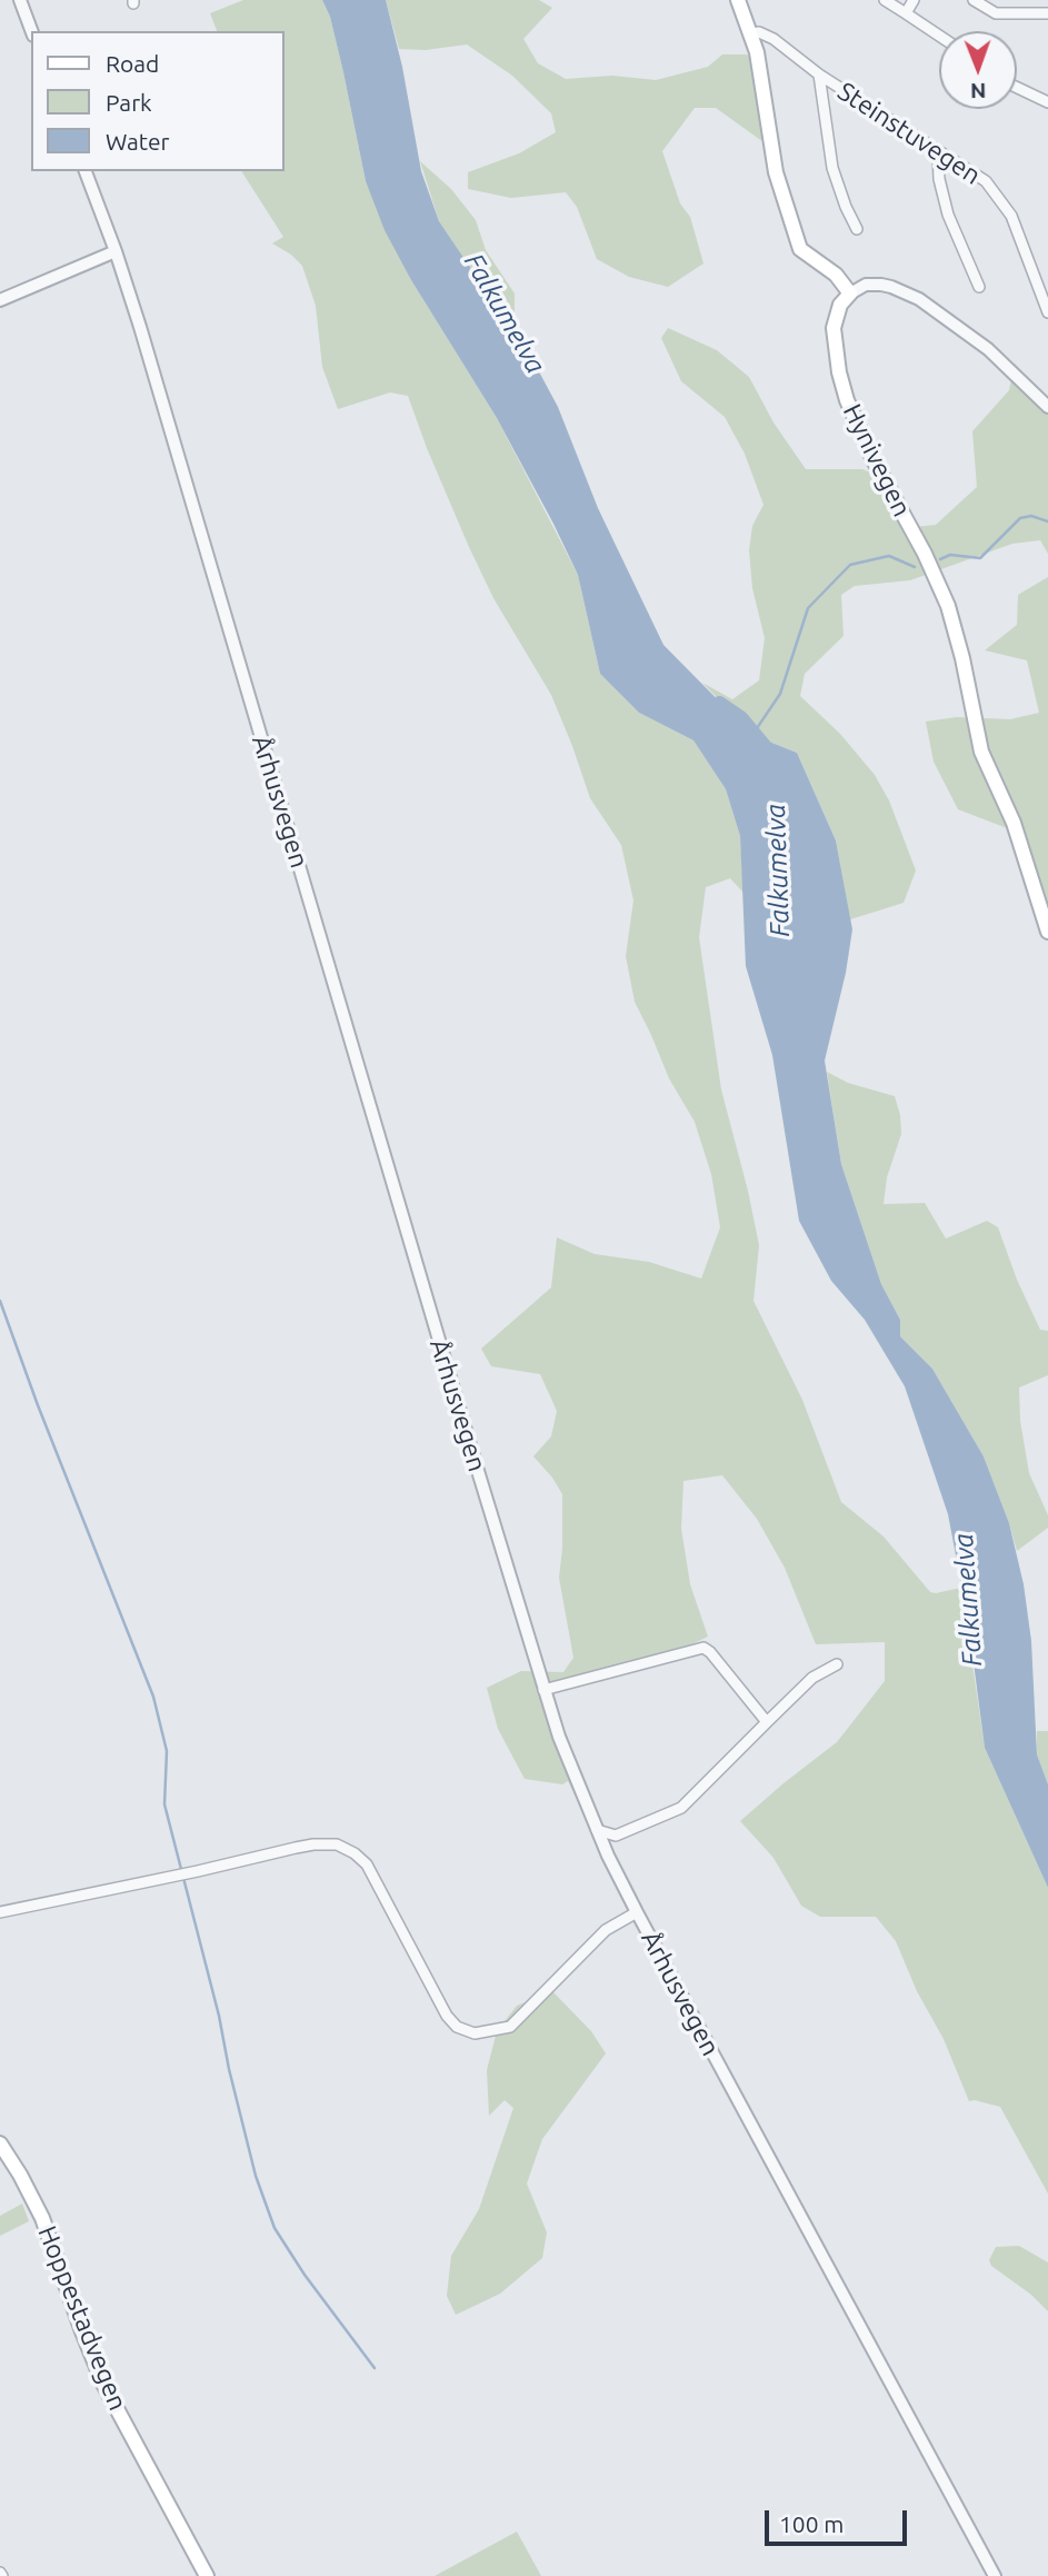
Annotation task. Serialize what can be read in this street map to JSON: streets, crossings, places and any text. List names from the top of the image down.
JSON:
{
  "streets": {
    "main road": ["Hynivegen", "Hoppestadvegen"],
    "street": ["Steinstuvegen", "Århusvegen"]
  },
  "water": ["Falkumelva"],
  "legend": ["Road", "Park", "Water"],
  "scale_bar": "100 m",
  "north": "bottom"
}
